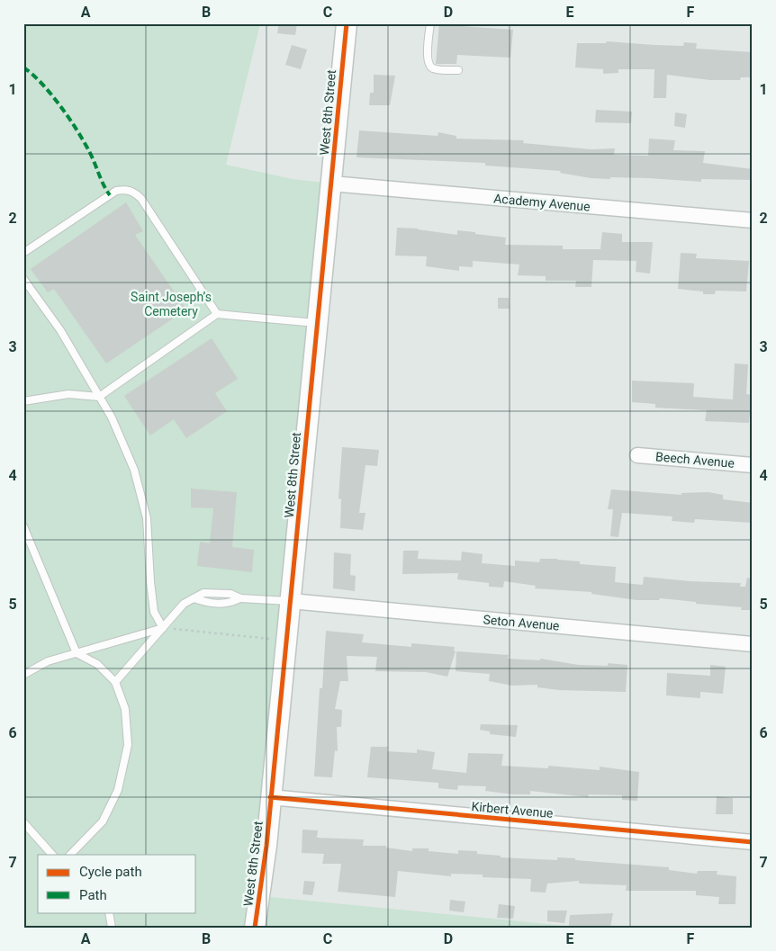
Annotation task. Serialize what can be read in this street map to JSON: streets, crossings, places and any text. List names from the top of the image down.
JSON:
{
  "streets": {
    "street": [
      "West 8th Street",
      "Academy Avenue",
      "Beech Avenue",
      "Seton Avenue",
      "Kirbert Avenue"
    ]
  },
  "crossings": [
    ["West 8th Street", "Academy Avenue"],
    ["West 8th Street", "Seton Avenue"],
    ["West 8th Street", "Kirbert Avenue"]
  ],
  "parks": ["Saint Joseph’s Cemetery"],
  "legend": ["Cycle path", "Path"],
  "grid": {
    "columns": [
      "A",
      "B",
      "C",
      "D",
      "E",
      "F"
    ],
    "rows": [
      "1",
      "2",
      "3",
      "4",
      "5",
      "6",
      "7"
    ]
  }
}
